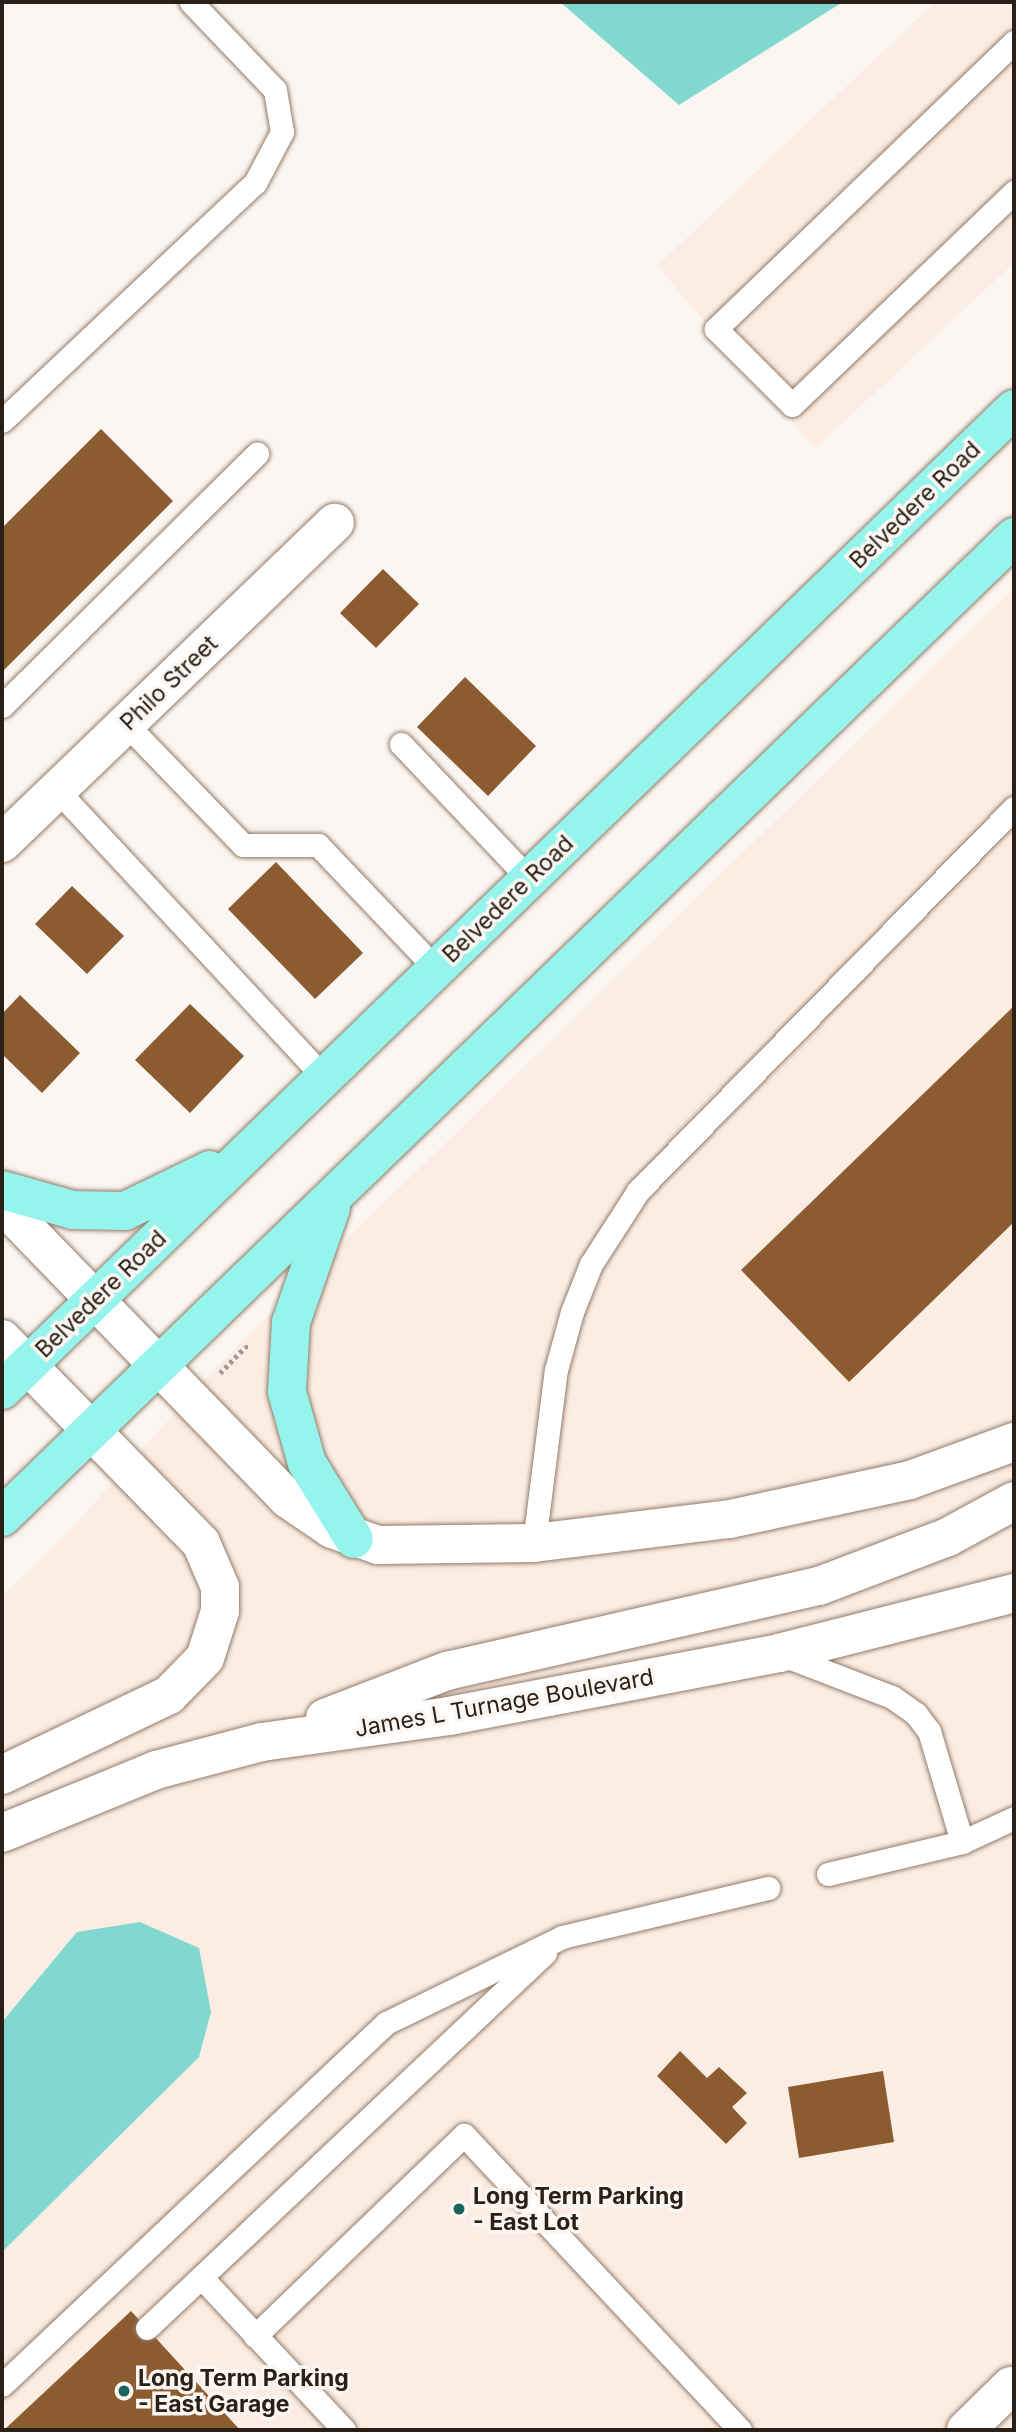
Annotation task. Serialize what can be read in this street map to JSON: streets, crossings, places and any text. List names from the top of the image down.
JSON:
{
  "streets": {
    "main road": ["Belvedere Road"],
    "street": ["Philo Street", "James L Turnage Boulevard"]
  },
  "places": ["Long Term Parking - East Lot", "Long Term Parking - East Garage"]
}
